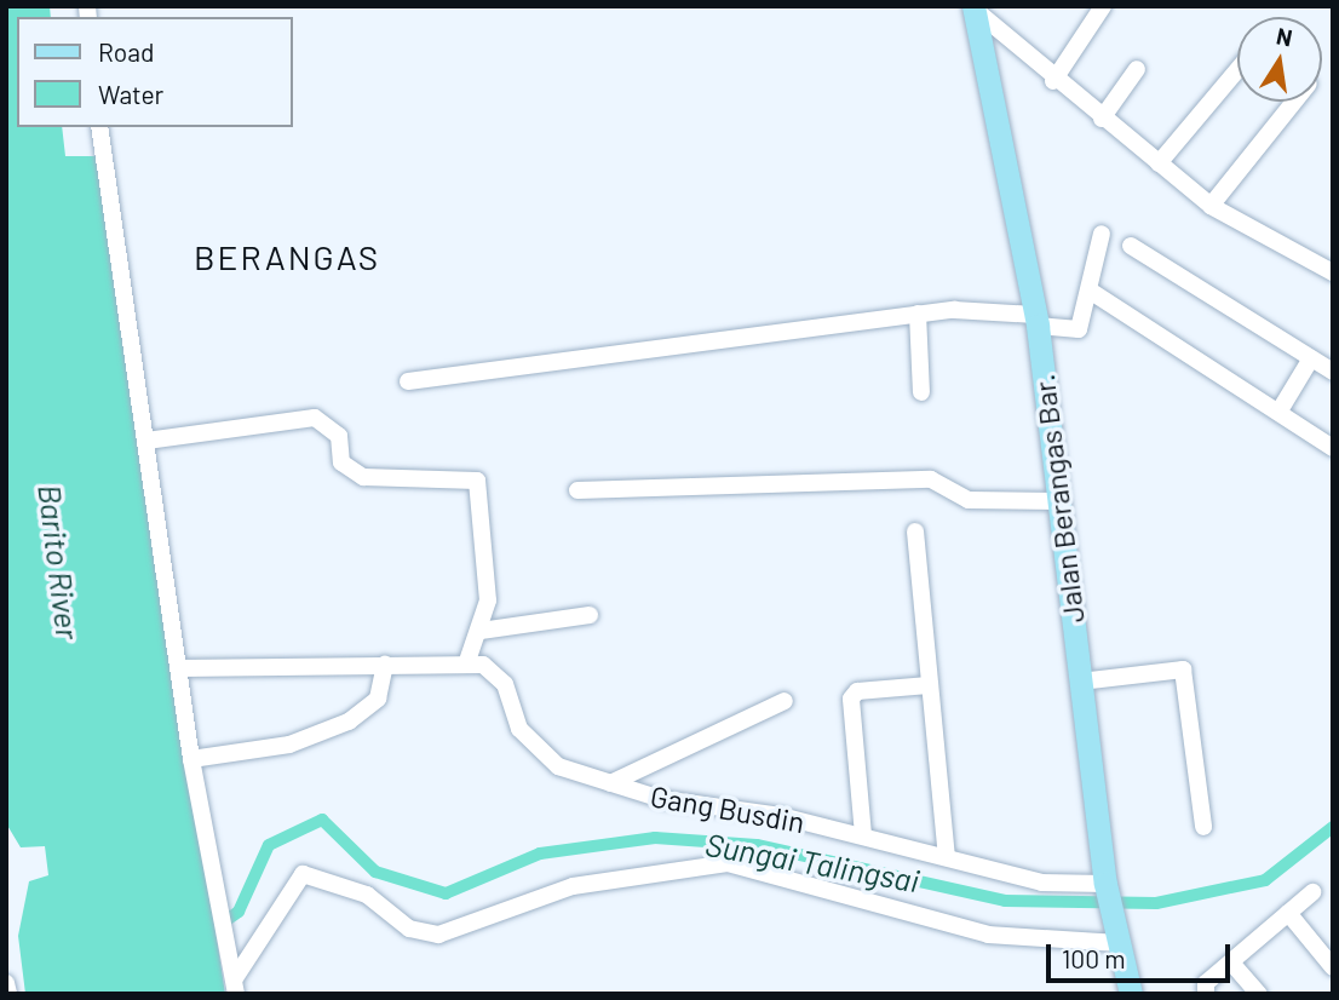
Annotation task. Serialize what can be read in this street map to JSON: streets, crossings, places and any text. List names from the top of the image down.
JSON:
{
  "streets": {
    "main road": ["Jalan Berangas Bar."],
    "street": ["Gang Busdin"]
  },
  "crossings": [
    ["Jalan Berangas Bar.", "Gang Busdin"]
  ],
  "districts": ["BERANGAS"],
  "water": ["Barito River", "Sungai Talingsai"],
  "legend": ["Road", "Water"],
  "scale_bar": "100 m",
  "north": "top"
}
